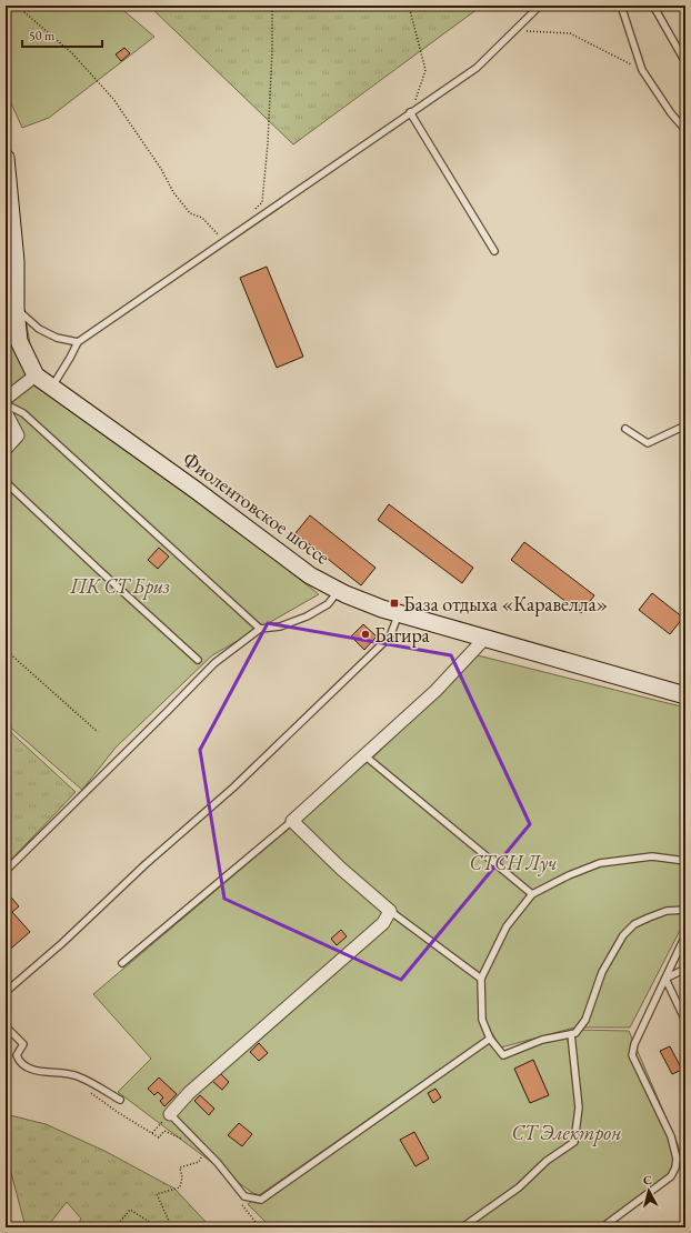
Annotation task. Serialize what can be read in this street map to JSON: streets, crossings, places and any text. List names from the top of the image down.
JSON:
{
  "streets": {
    "main road": ["Фиолентовское шоссе"]
  },
  "parks": ["ПК СТ Бриз", "СТСН Луч", "СТ Электрон"],
  "places": {
    "transit": ["База отдыха «Каравелла»"],
    "other": ["Багира"]
  },
  "scale_bar": "50 m",
  "north": "top"
}
